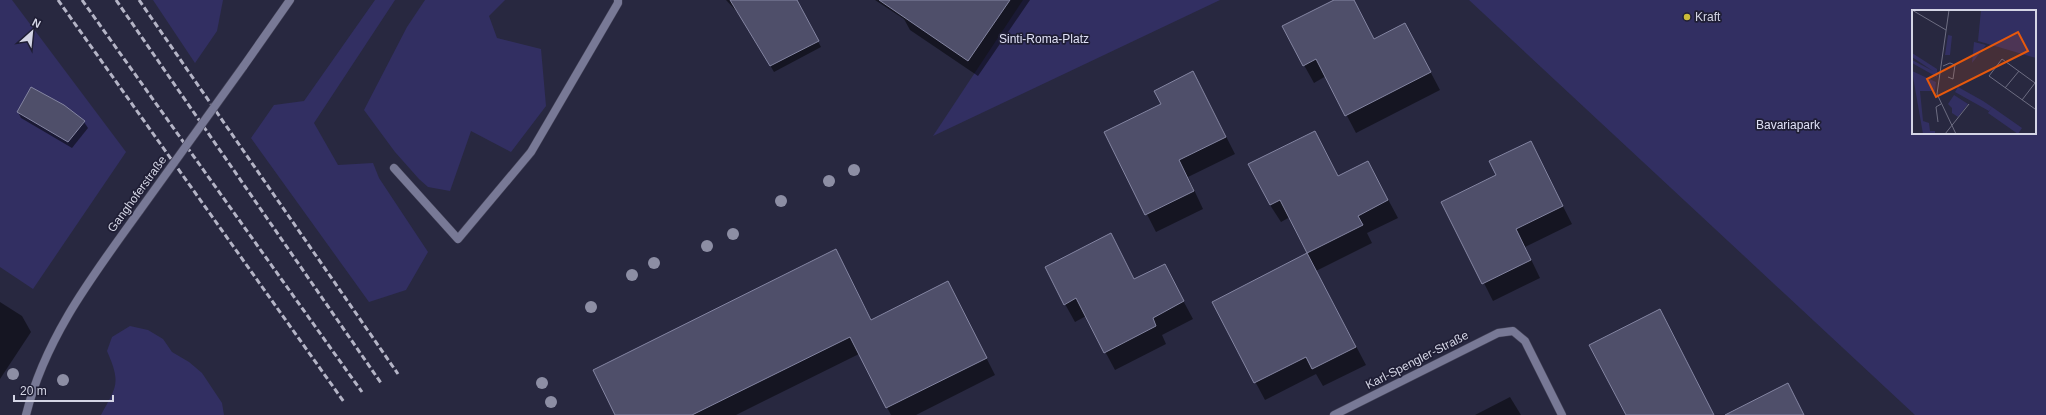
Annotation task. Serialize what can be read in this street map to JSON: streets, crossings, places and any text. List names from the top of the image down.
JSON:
{
  "streets": {
    "street": ["Ganghoferstraße", "Karl-Spengler-Straße"]
  },
  "parks": ["Sinti-Roma-Platz", "Bavariapark"],
  "places": ["Kraft"],
  "scale_bar": "20 m",
  "north": "top right"
}
